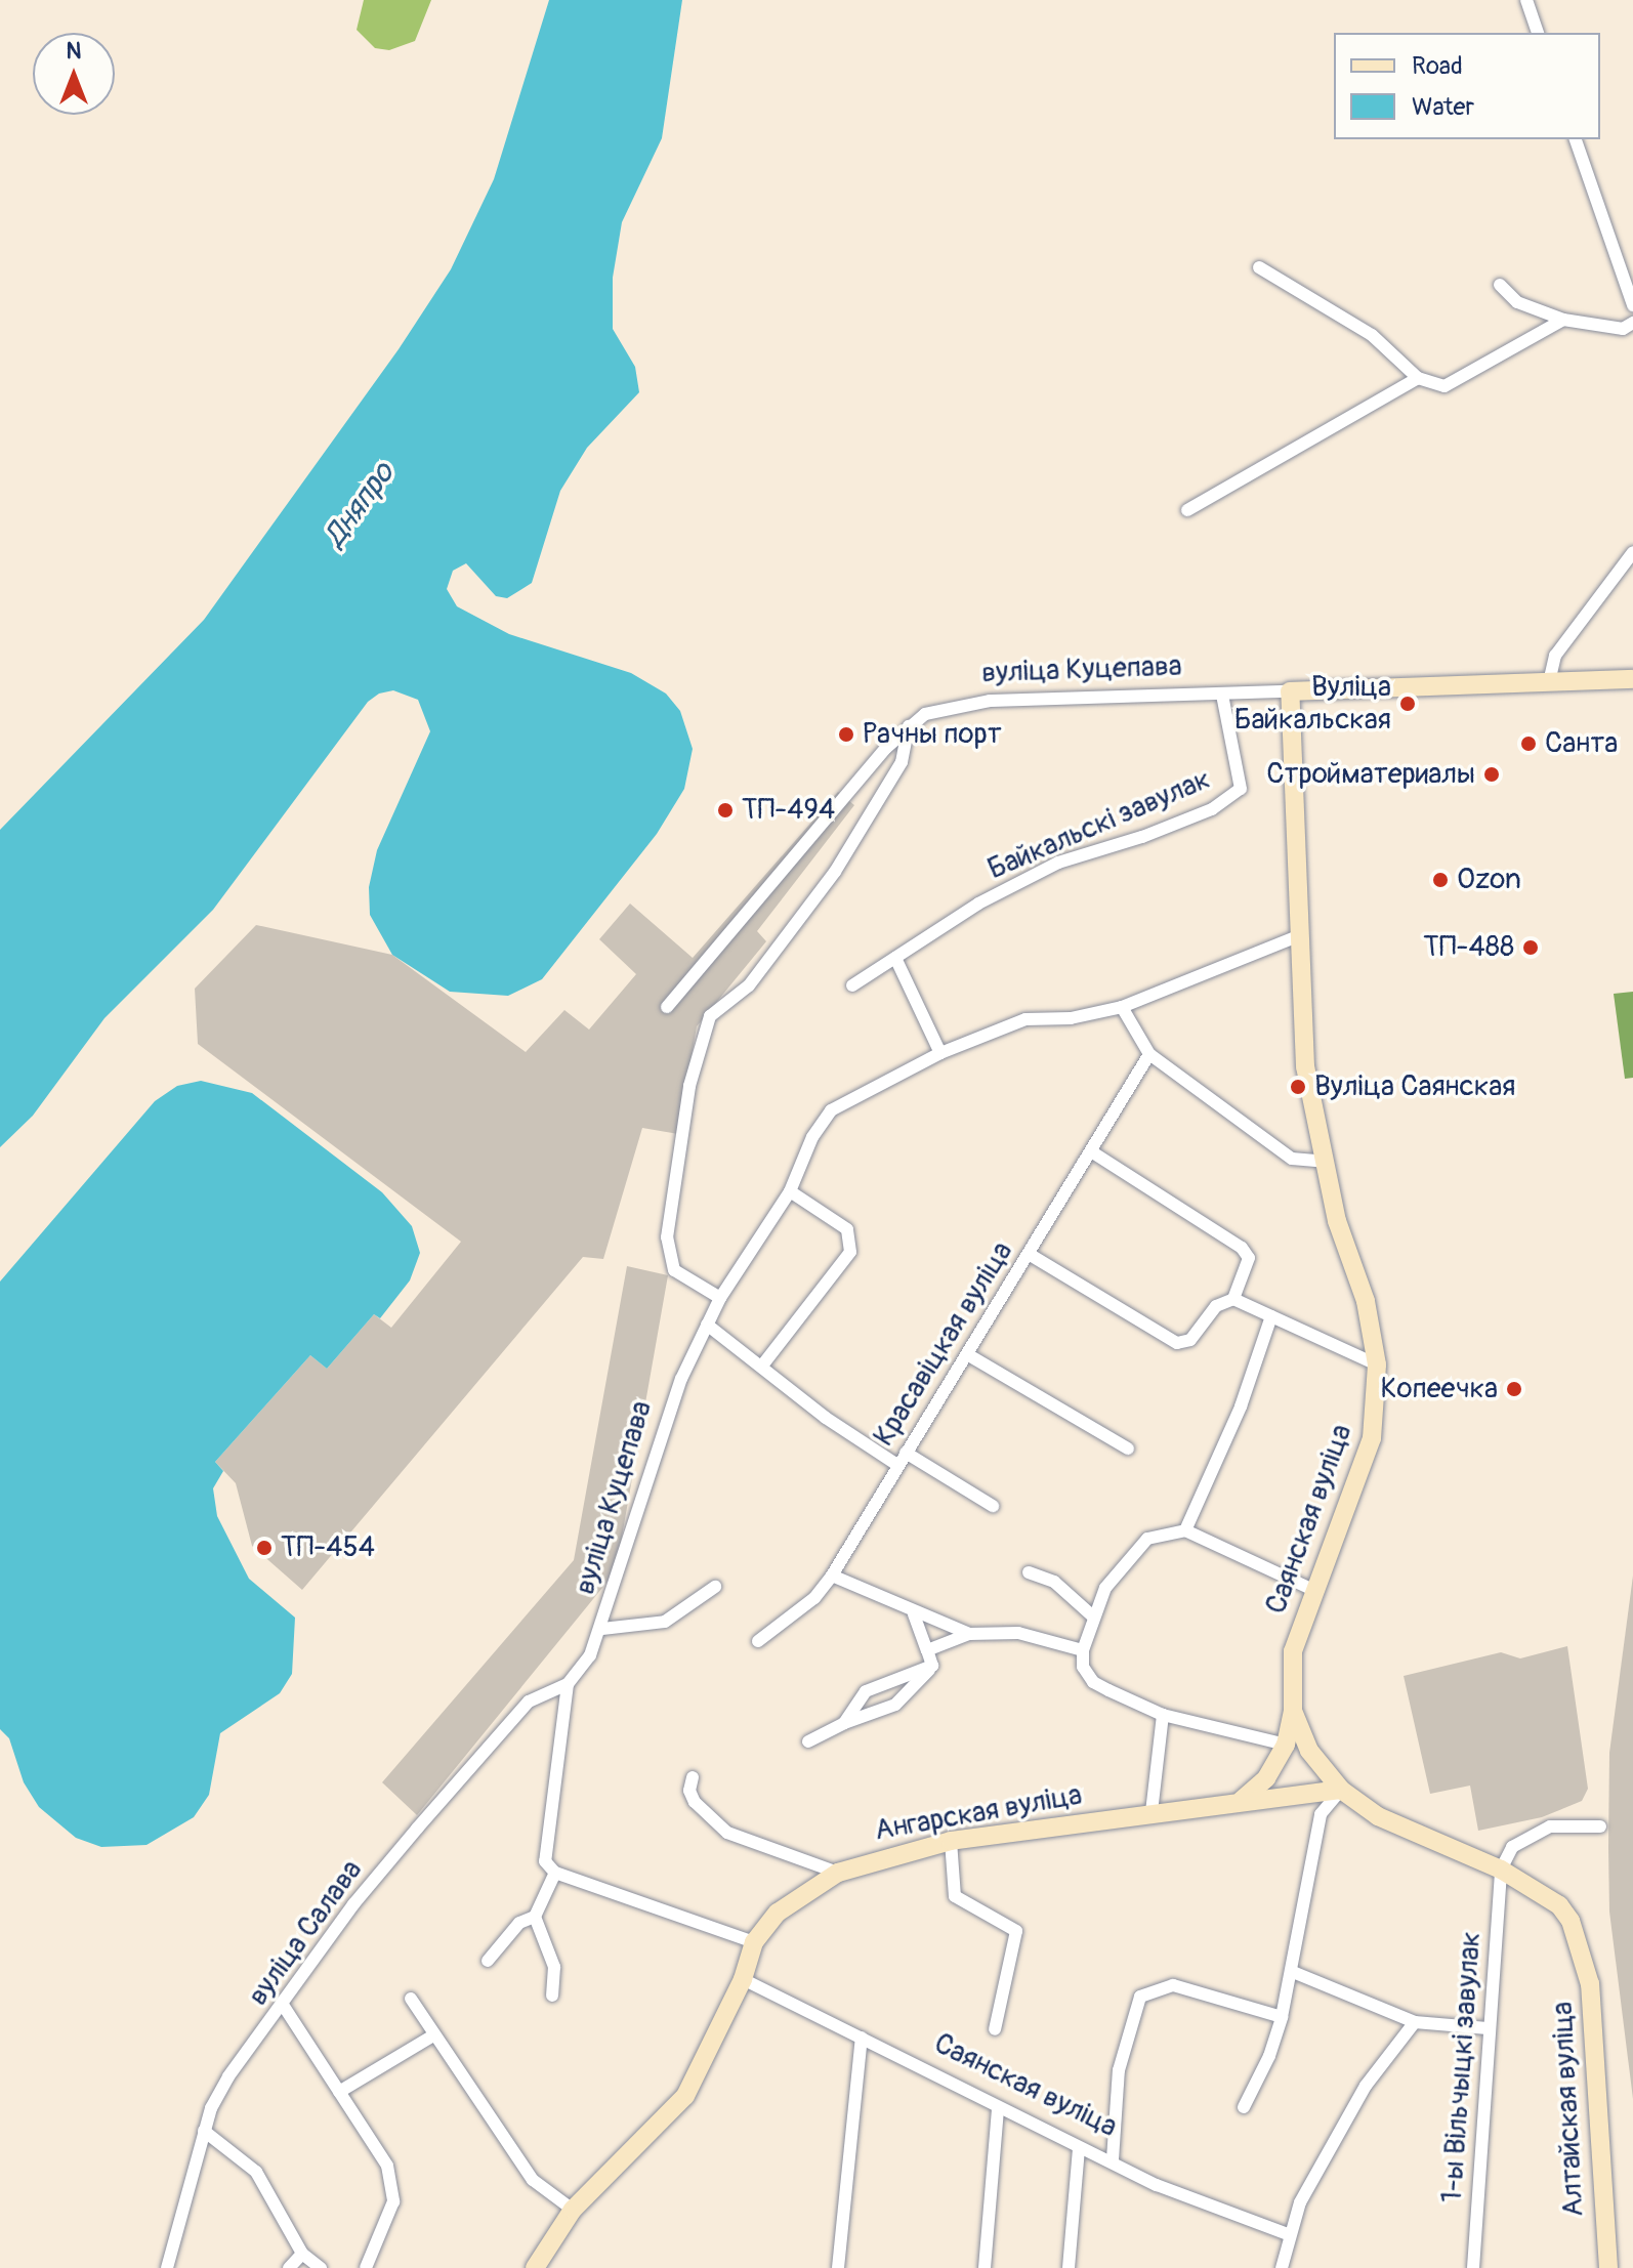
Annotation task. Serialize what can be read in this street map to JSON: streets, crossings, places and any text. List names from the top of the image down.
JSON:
{
  "streets": {
    "main road": [
      "вуліца Куцепава",
      "Саянская вуліца",
      "Ангарская вуліца",
      "Алтайская вуліца"
    ],
    "street": [
      "Байкальскі завулак",
      "Красавіцкая вуліца",
      "вуліца Салава",
      "1-ы Вільчыцкі завулак"
    ]
  },
  "crossings": [
    ["вуліца Куцепава", "Байкальскі завулак"],
    ["вуліца Куцепава", "Саянская вуліца"],
    ["вуліца Куцепава", "вуліца Салава"],
    ["Саянская вуліца", "Ангарская вуліца"],
    ["1-ы Вільчыцкі завулак", "Алтайская вуліца"]
  ],
  "water": ["Дняпро"],
  "places": [
    "Вуліца Байкальская",
    "Рачны порт",
    "Санта",
    "Стройматериалы",
    "ТП-494",
    "Ozon",
    "ТП-488",
    "Вуліца Саянская",
    "Копеечка",
    "ТП-454"
  ],
  "legend": ["Road", "Water"],
  "north": "top"
}
